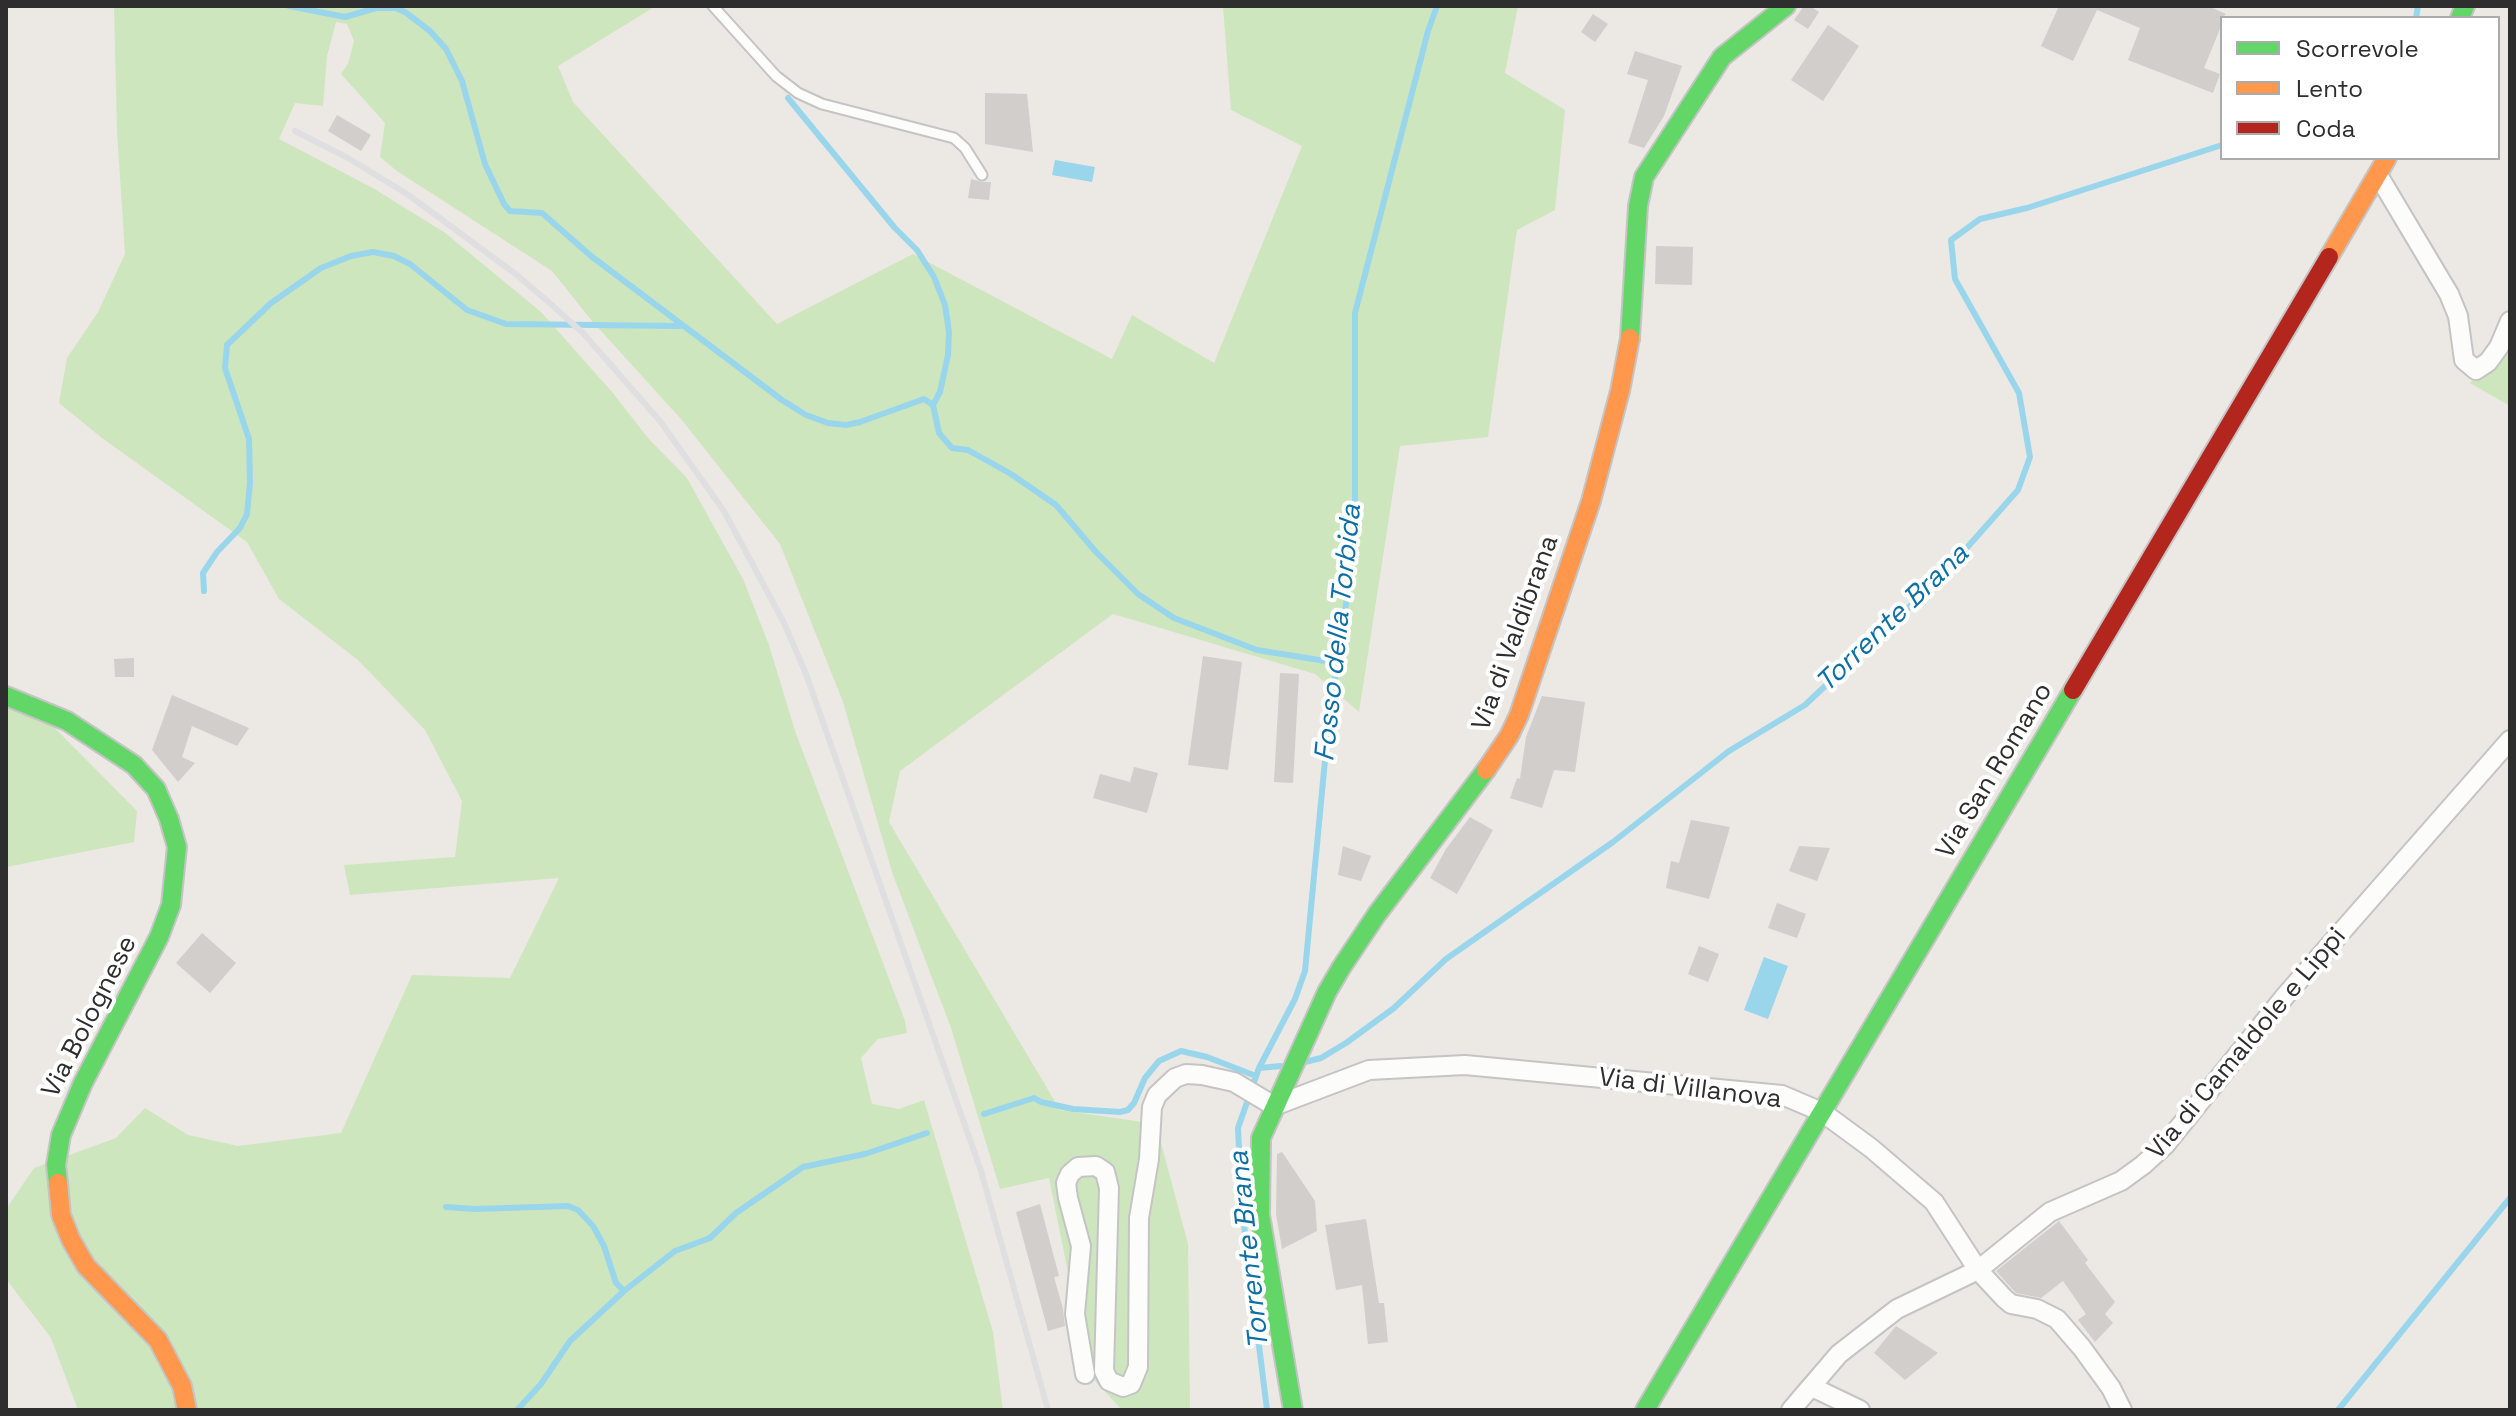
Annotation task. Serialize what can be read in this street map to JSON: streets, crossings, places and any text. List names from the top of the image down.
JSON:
{
  "streets": {
    "street": [
      "Via di Valdibrana",
      "Via San Romano",
      "Via Bolognese",
      "Via di Camaldole e Lippi",
      "Via di Villanova"
    ]
  },
  "crossings": [
    ["Via di Valdibrana", "Via di Villanova"],
    ["Via San Romano", "Via di Villanova"],
    ["Via di Camaldole e Lippi", "Via di Villanova"]
  ],
  "water": ["Torrente Brana", "Fosso della Torbida"],
  "legend": ["Scorrevole", "Lento", "Coda"]
}
